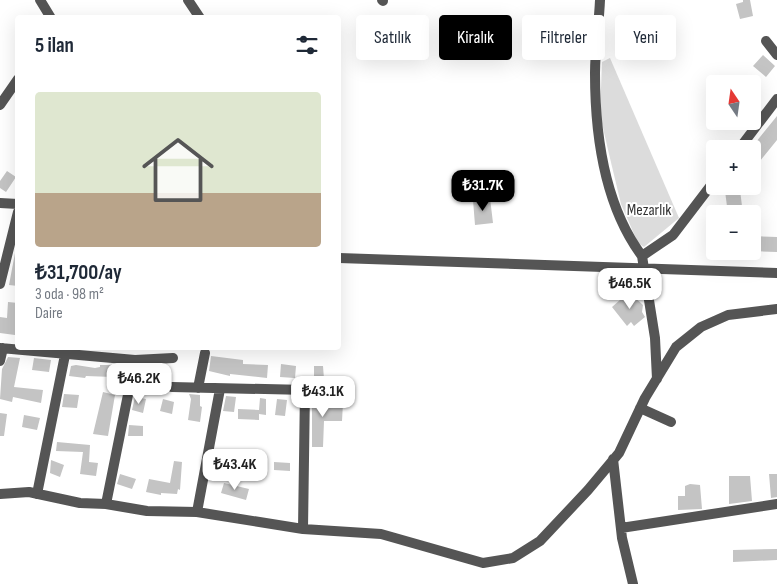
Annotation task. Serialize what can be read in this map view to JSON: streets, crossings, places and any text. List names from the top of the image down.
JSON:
{
  "parks": ["Mezarlık"],
  "north": "top",
  "page": {
    "chip": [
      "Satılık",
      "Kiralık",
      "Filtreler",
      "Yeni"
    ],
    "heading": "5 ilan",
    "map_buttons": ["+", "−"],
    "list": [
      {
        "name": "₺31,700/ay",
        "note": "3 oda · 98 m² · Daire"
      }
    ],
    "price": [
      "₺31.7K",
      "₺46.5K",
      "₺46.2K",
      "₺43.1K",
      "₺43.4K"
    ]
  }
}
